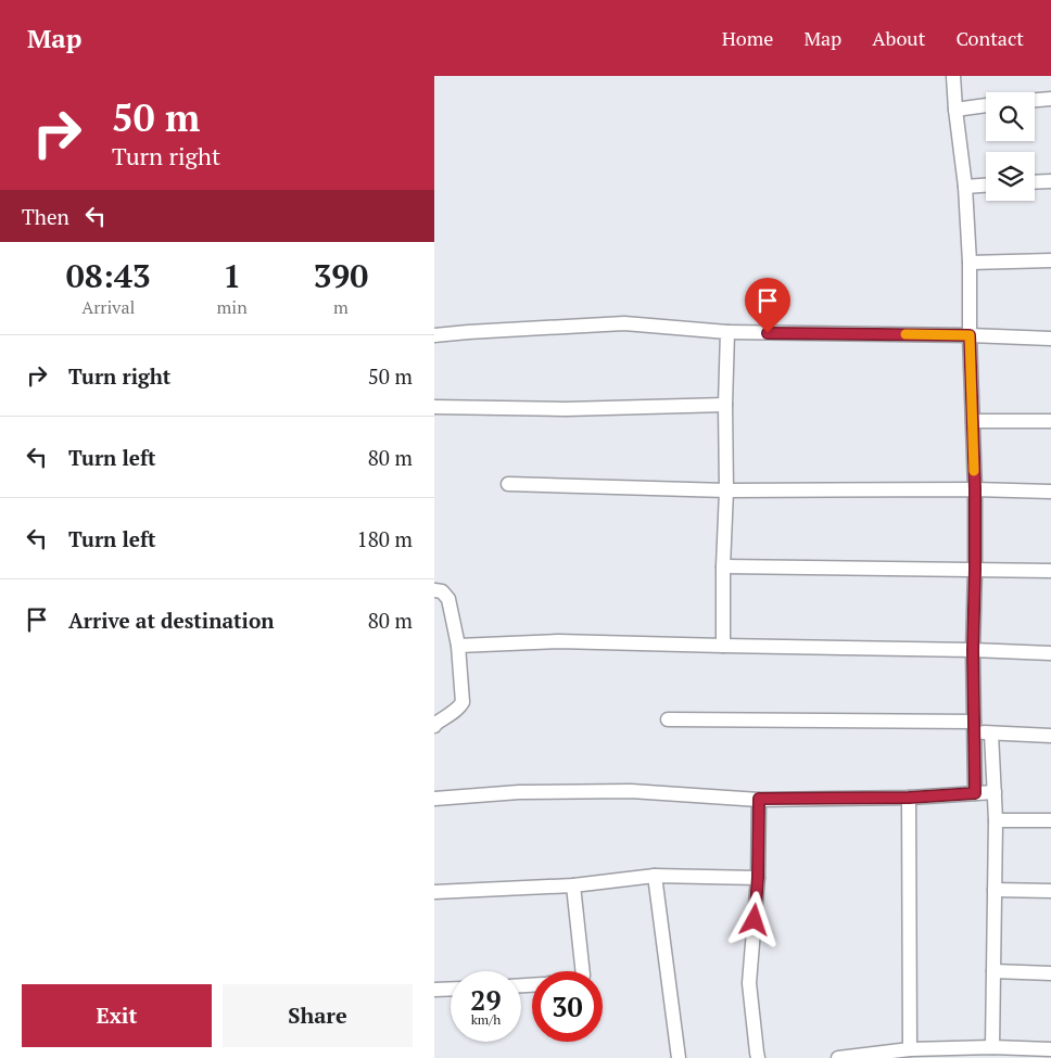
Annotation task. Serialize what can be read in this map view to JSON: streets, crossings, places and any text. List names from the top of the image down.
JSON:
{
  "page": {
    "header": "Map",
    "nav": [
      "Home",
      "Map",
      "About",
      "Contact"
    ],
    "turn": ["50 m", "Turn right"],
    "then": "Then",
    "eta": [
      "08:43",
      "Arrival",
      "1",
      "min",
      "390",
      "m"
    ],
    "list": [
      {
        "name": "Turn right",
        "value": "50 m"
      },
      {
        "name": "Turn left",
        "value": "80 m"
      },
      {
        "name": "Turn left",
        "value": "180 m"
      },
      {
        "name": "Arrive at destination",
        "value": "80 m"
      }
    ],
    "speed": "29 km/h",
    "limit": "30",
    "buttons": ["Exit", "Share"]
  }
}
